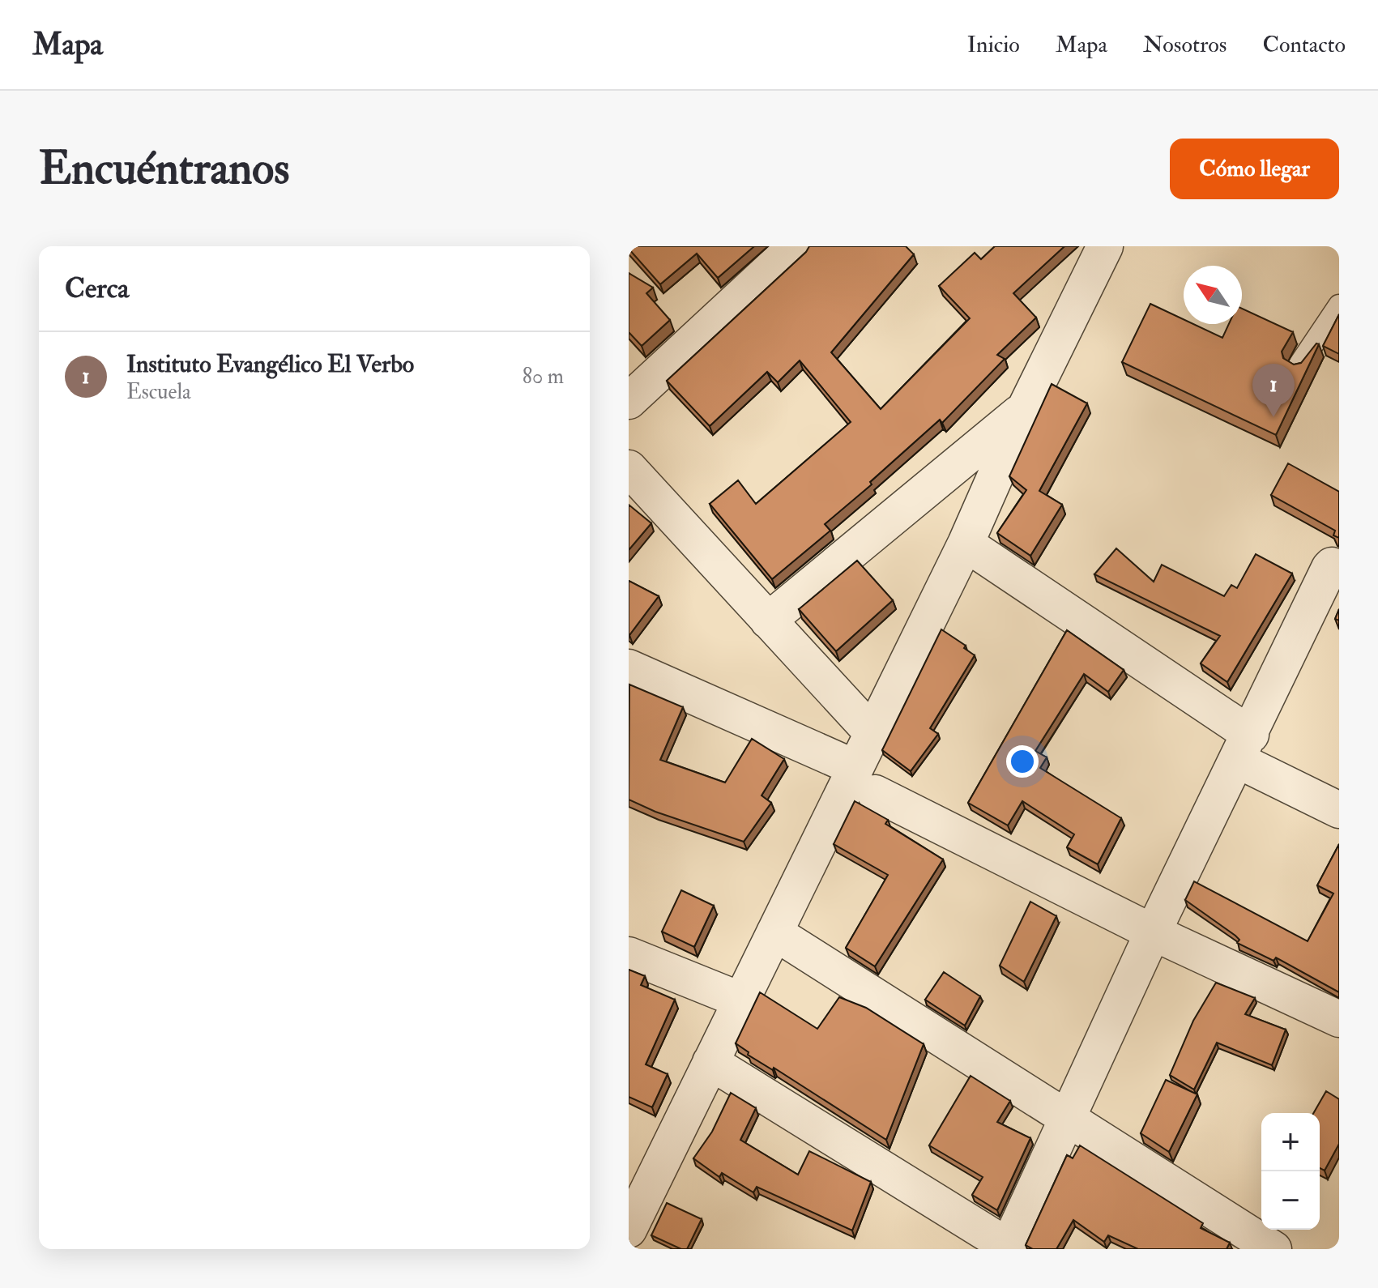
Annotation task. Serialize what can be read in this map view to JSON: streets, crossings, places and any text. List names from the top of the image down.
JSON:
{
  "north": "top left",
  "page": {
    "header": "Mapa",
    "nav": [
      "Inicio",
      "Mapa",
      "Nosotros",
      "Contacto"
    ],
    "buttons": "Cómo llegar",
    "title": "Encuéntranos",
    "heading": "Cerca",
    "list": [
      {
        "mark": "1",
        "name": "Instituto Evangélico El Verbo",
        "note": "Escuela",
        "value": "80 m"
      }
    ],
    "pins": "1",
    "map_buttons": ["+", "−"]
  }
}
